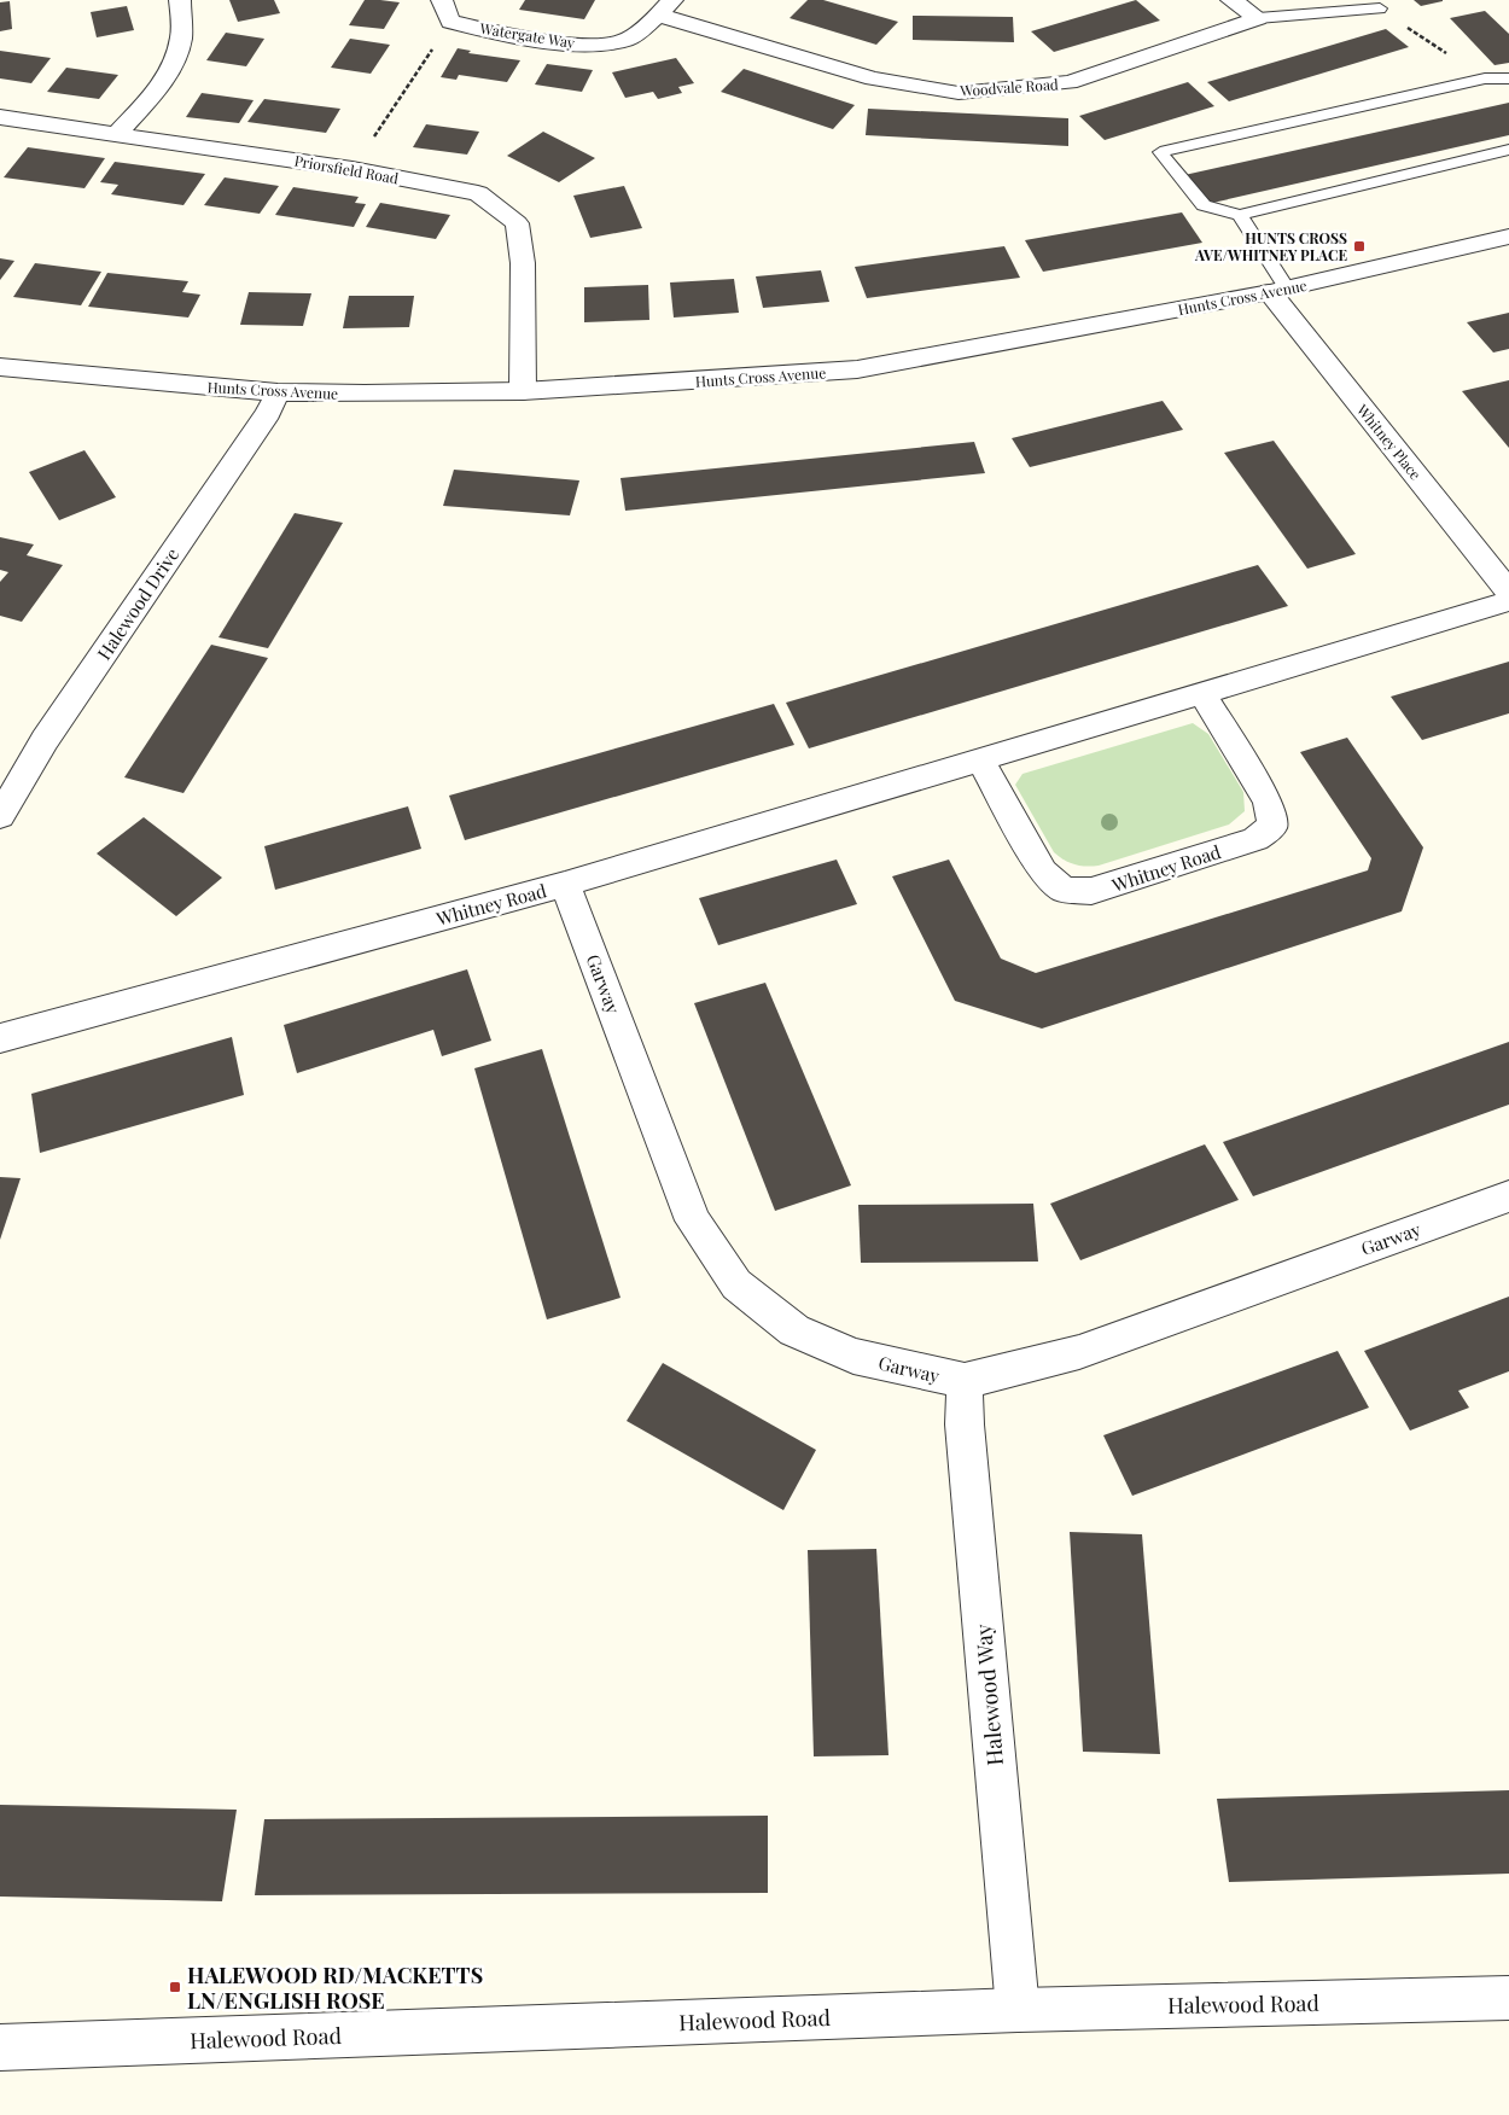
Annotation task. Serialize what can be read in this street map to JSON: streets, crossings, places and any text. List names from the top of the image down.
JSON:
{
  "streets": {
    "street": [
      "Watergate Way",
      "Woodvale Road",
      "Priorsfield Road",
      "Hunts Cross Avenue",
      "Whitney Place",
      "Halewood Drive",
      "Whitney Road",
      "Garway",
      "Halewood Way",
      "Halewood Road"
    ]
  },
  "crossings": [
    ["Watergate Way", "Woodvale Road"],
    ["Priorsfield Road", "Hunts Cross Avenue"],
    ["Hunts Cross Avenue", "Whitney Place"],
    ["Hunts Cross Avenue", "Halewood Drive"],
    ["Whitney Road", "Garway"],
    ["Garway", "Halewood Way"],
    ["Halewood Way", "Halewood Road"]
  ],
  "places": {
    "transit": ["HUNTS CROSS AVE/WHITNEY PLACE", "HALEWOOD RD/MACKETTS LN/ENGLISH ROSE"]
  }
}
